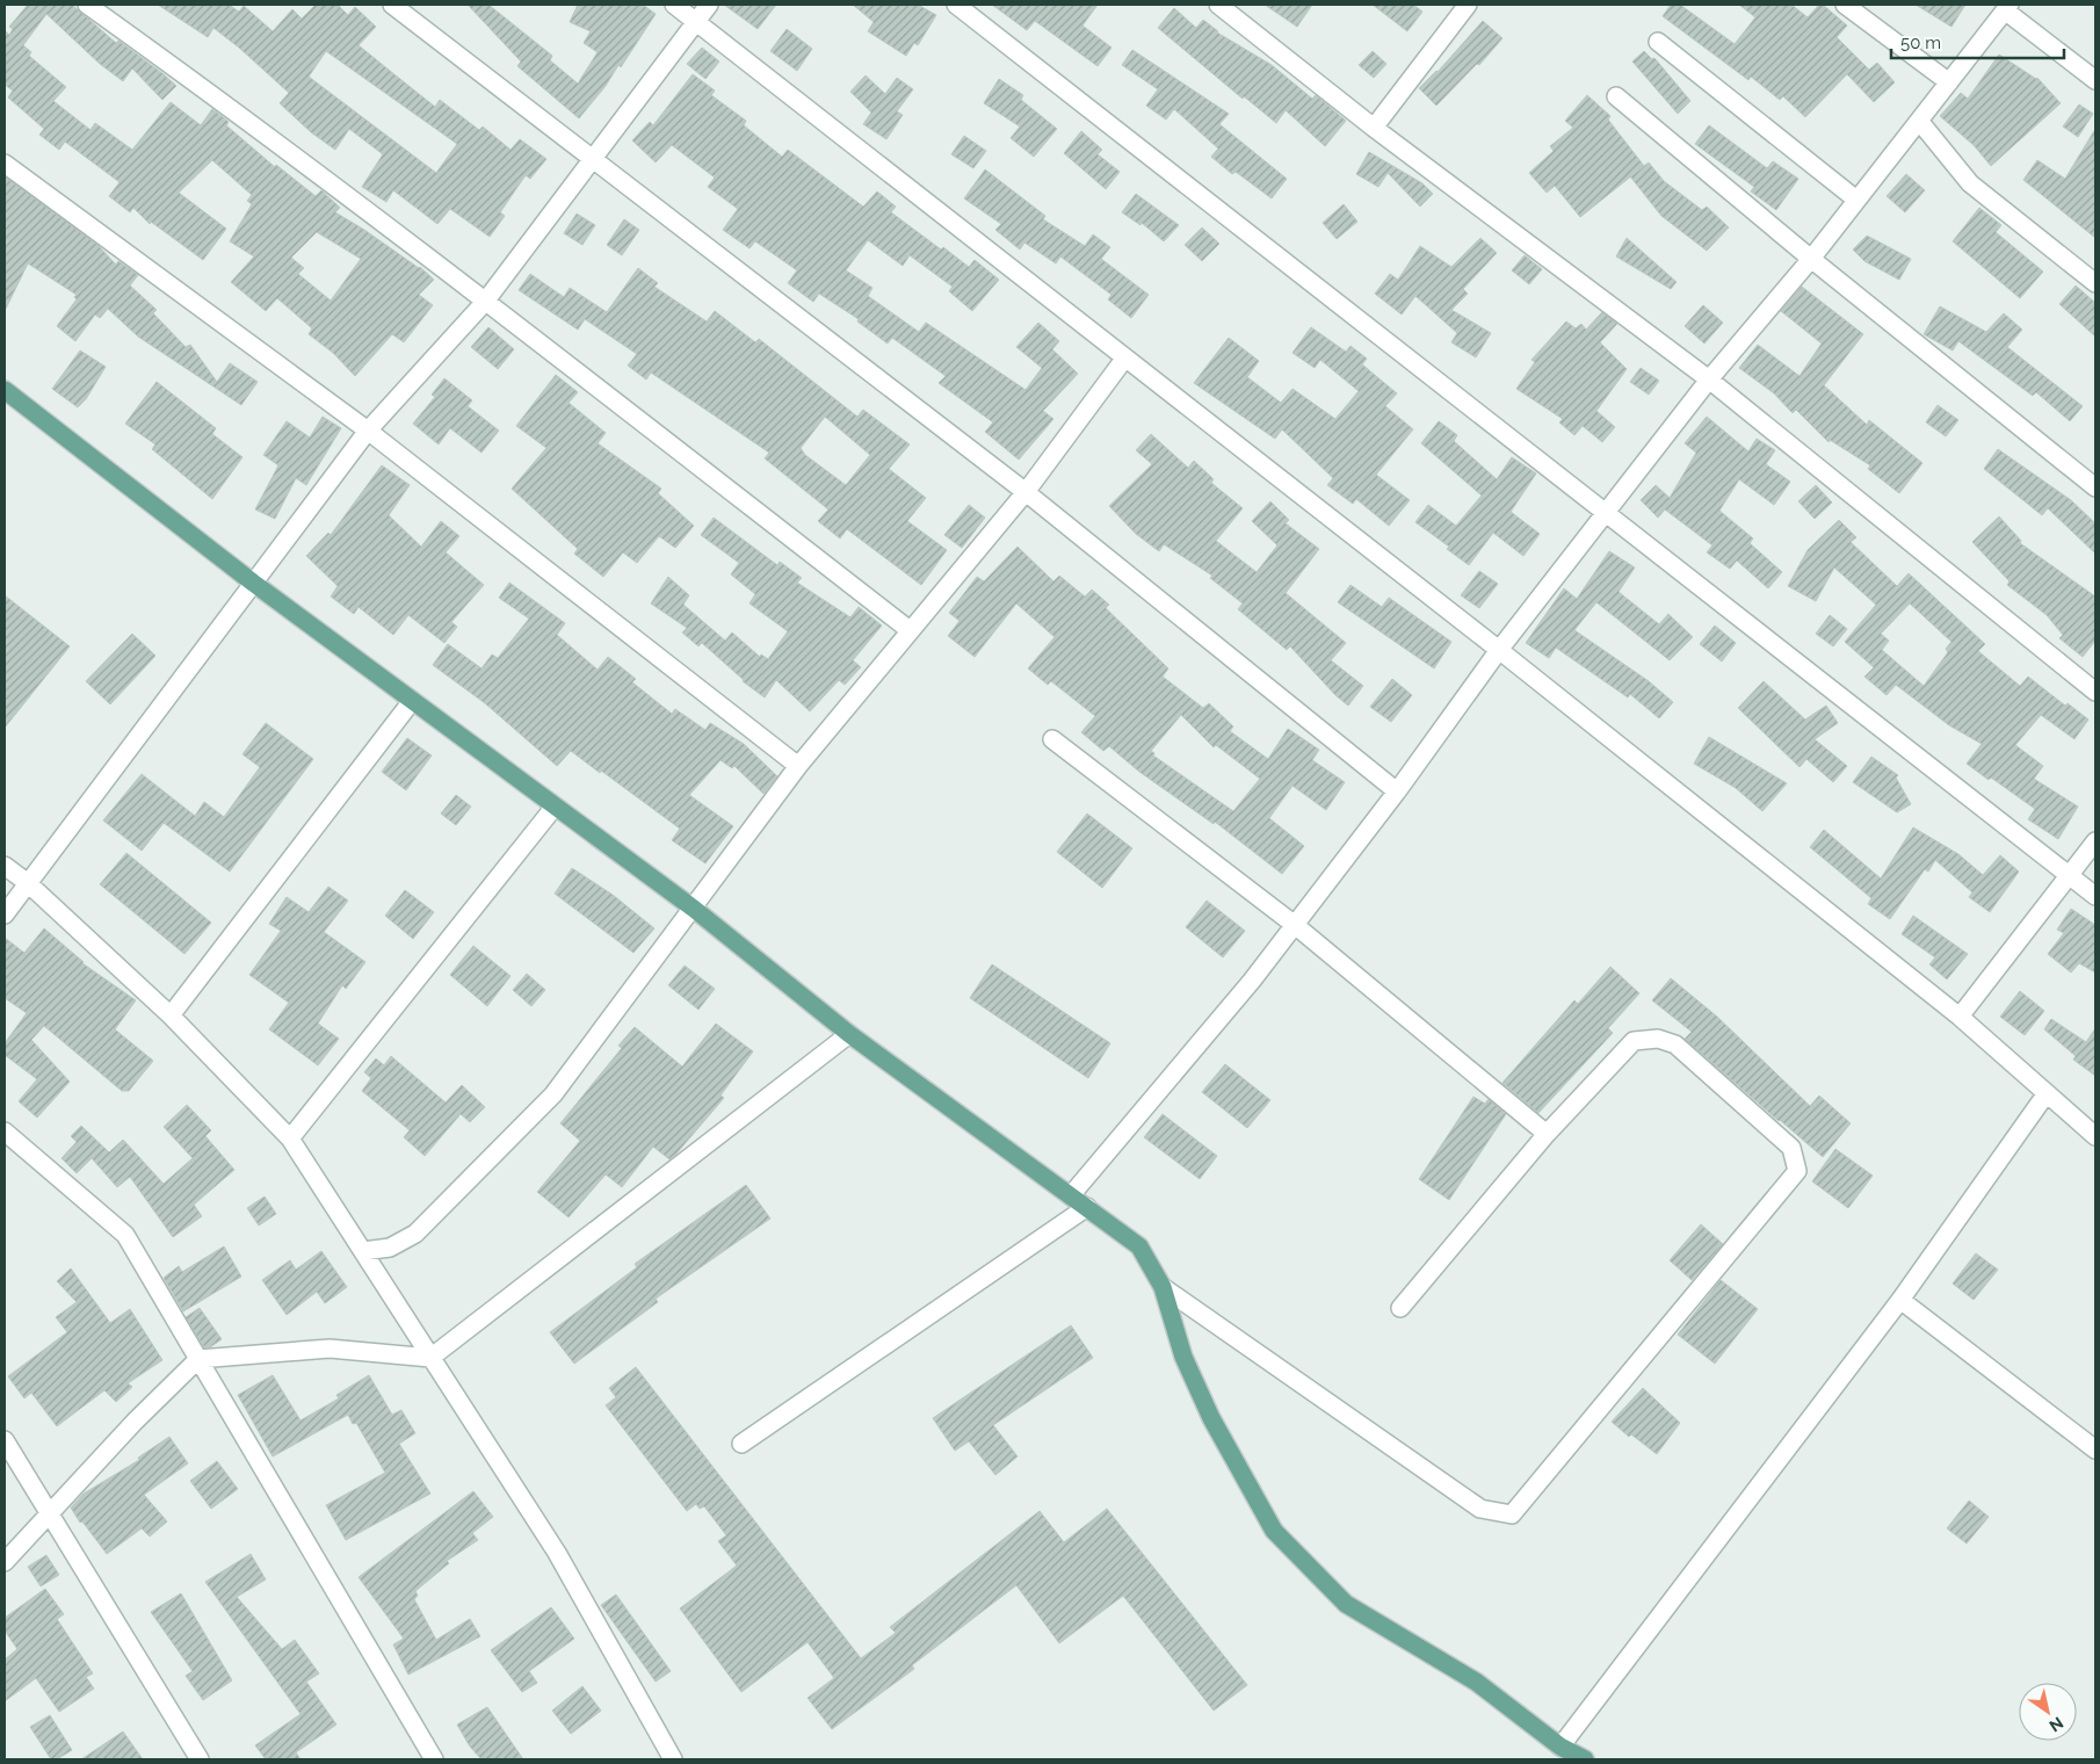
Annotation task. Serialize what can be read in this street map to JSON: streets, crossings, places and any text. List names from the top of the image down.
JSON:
{
  "scale_bar": "50 m",
  "north": "bottom right"
}
